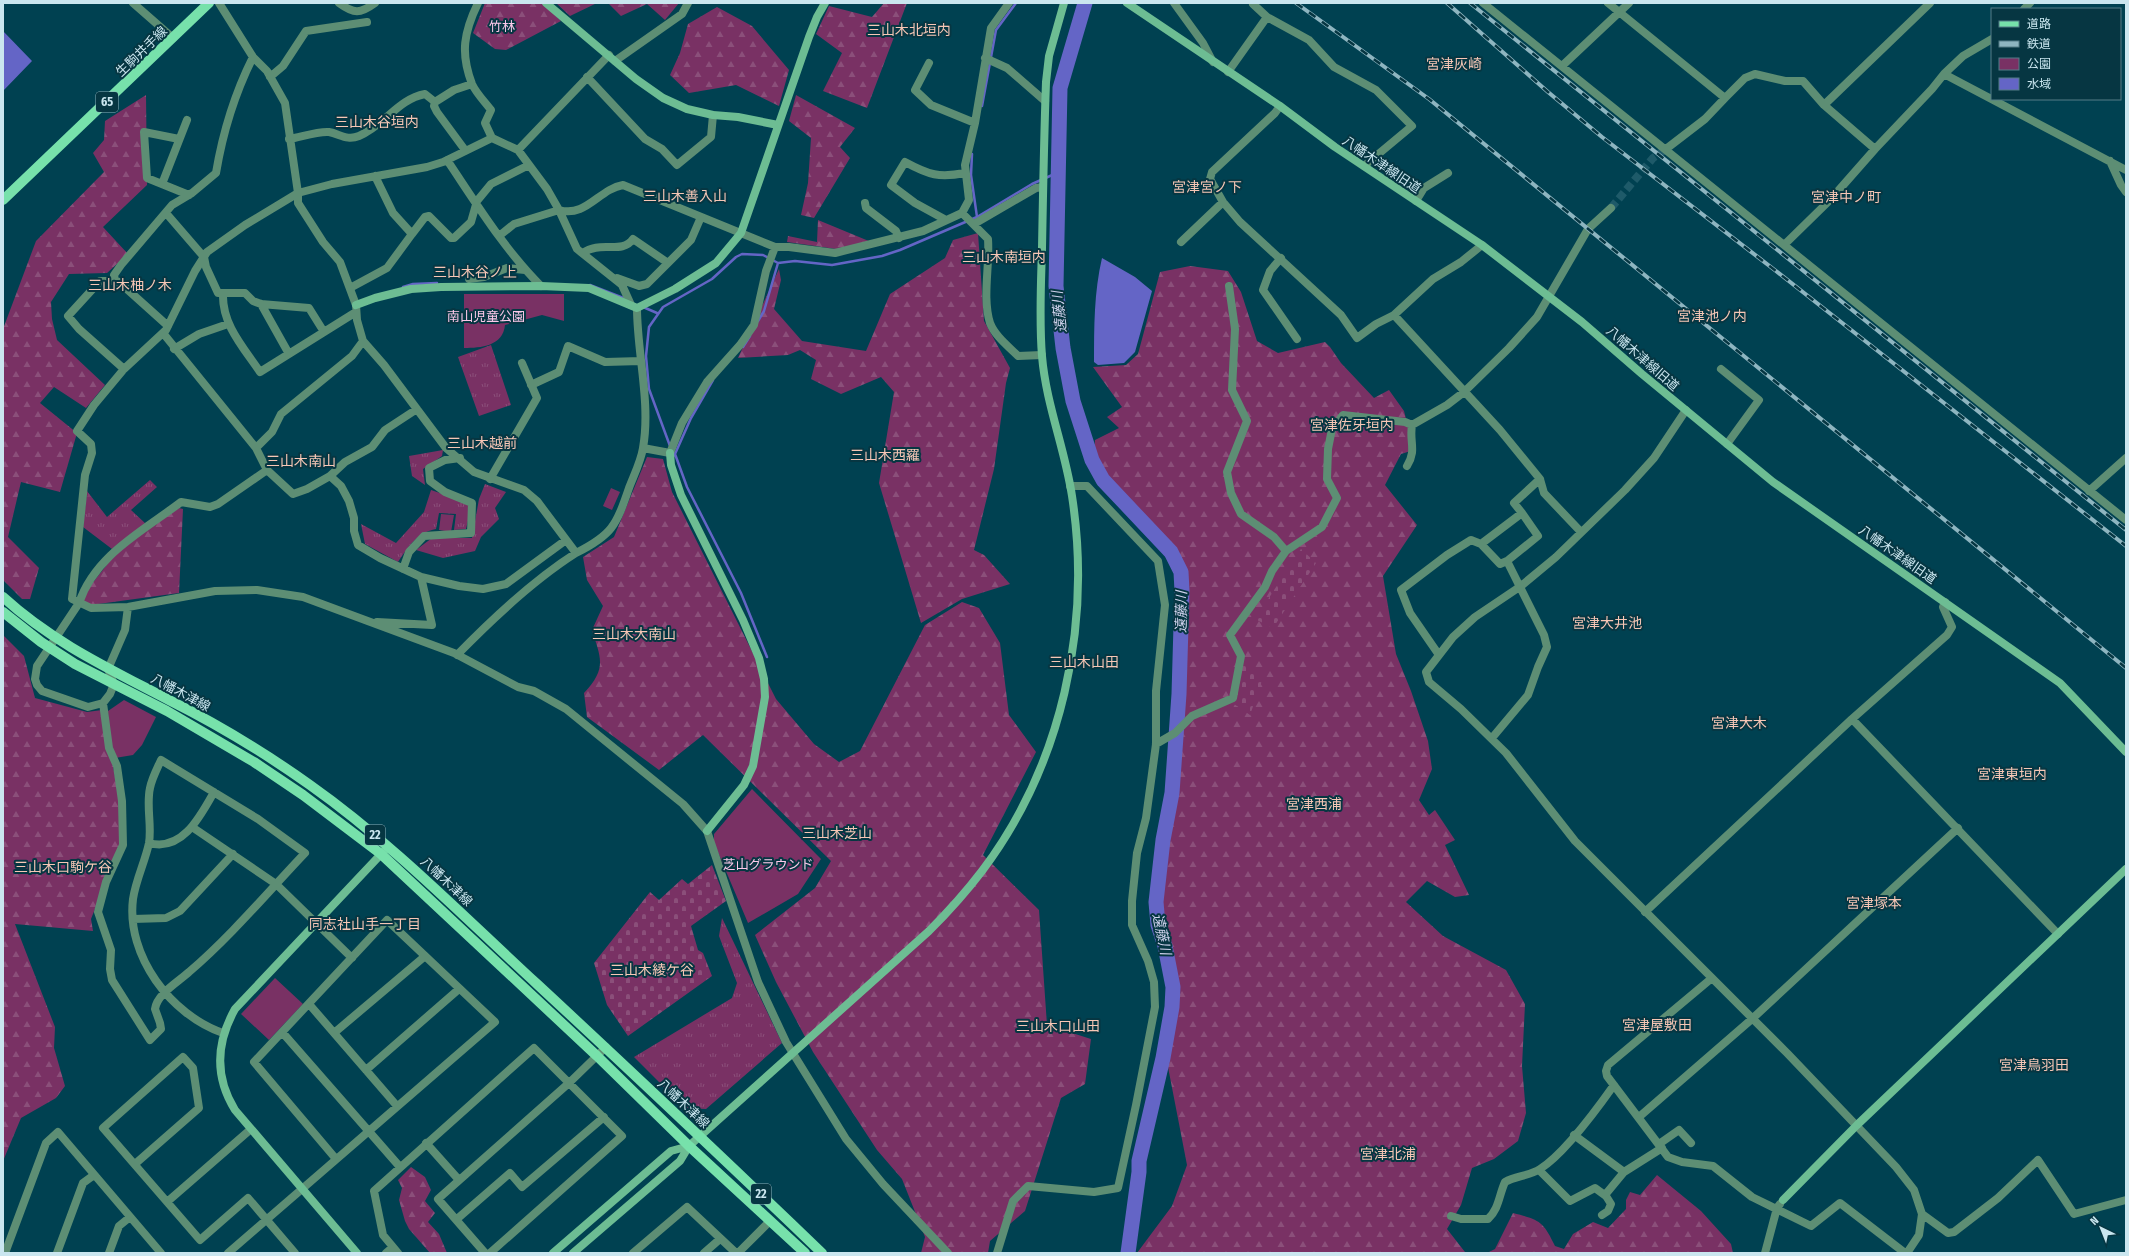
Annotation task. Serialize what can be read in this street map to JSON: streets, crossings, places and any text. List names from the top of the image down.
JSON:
{
  "streets": {
    "main road": [
      "生駒井手線",
      "65",
      "八幡木津線",
      "22"
    ],
    "street": ["八幡木津線旧道"]
  },
  "districts": [
    "三山木北垣内",
    "宮津灰崎",
    "三山木谷垣内",
    "宮津宮ノ下",
    "三山木善入山",
    "宮津中ノ町",
    "三山木南垣内",
    "三山木谷ノ上",
    "三山木柚ノ木",
    "宮津池ノ内",
    "宮津佐牙垣内",
    "三山木越前",
    "三山木西羅",
    "三山木南山",
    "宮津大井池",
    "三山木大南山",
    "三山木山田",
    "宮津大木",
    "宮津東垣内",
    "宮津西浦",
    "三山木芝山",
    "三山木口駒ケ谷",
    "宮津塚本",
    "同志社山手一丁目",
    "三山木綾ケ谷",
    "宮津屋敷田",
    "三山木口山田",
    "宮津鳥羽田",
    "宮津北浦"
  ],
  "water": ["遠藤川"],
  "parks": ["竹林", "南山児童公園", "芝山グラウンド"],
  "legend": [
    "道路",
    "鉄道",
    "公園",
    "水域"
  ],
  "north": "top left"
}
